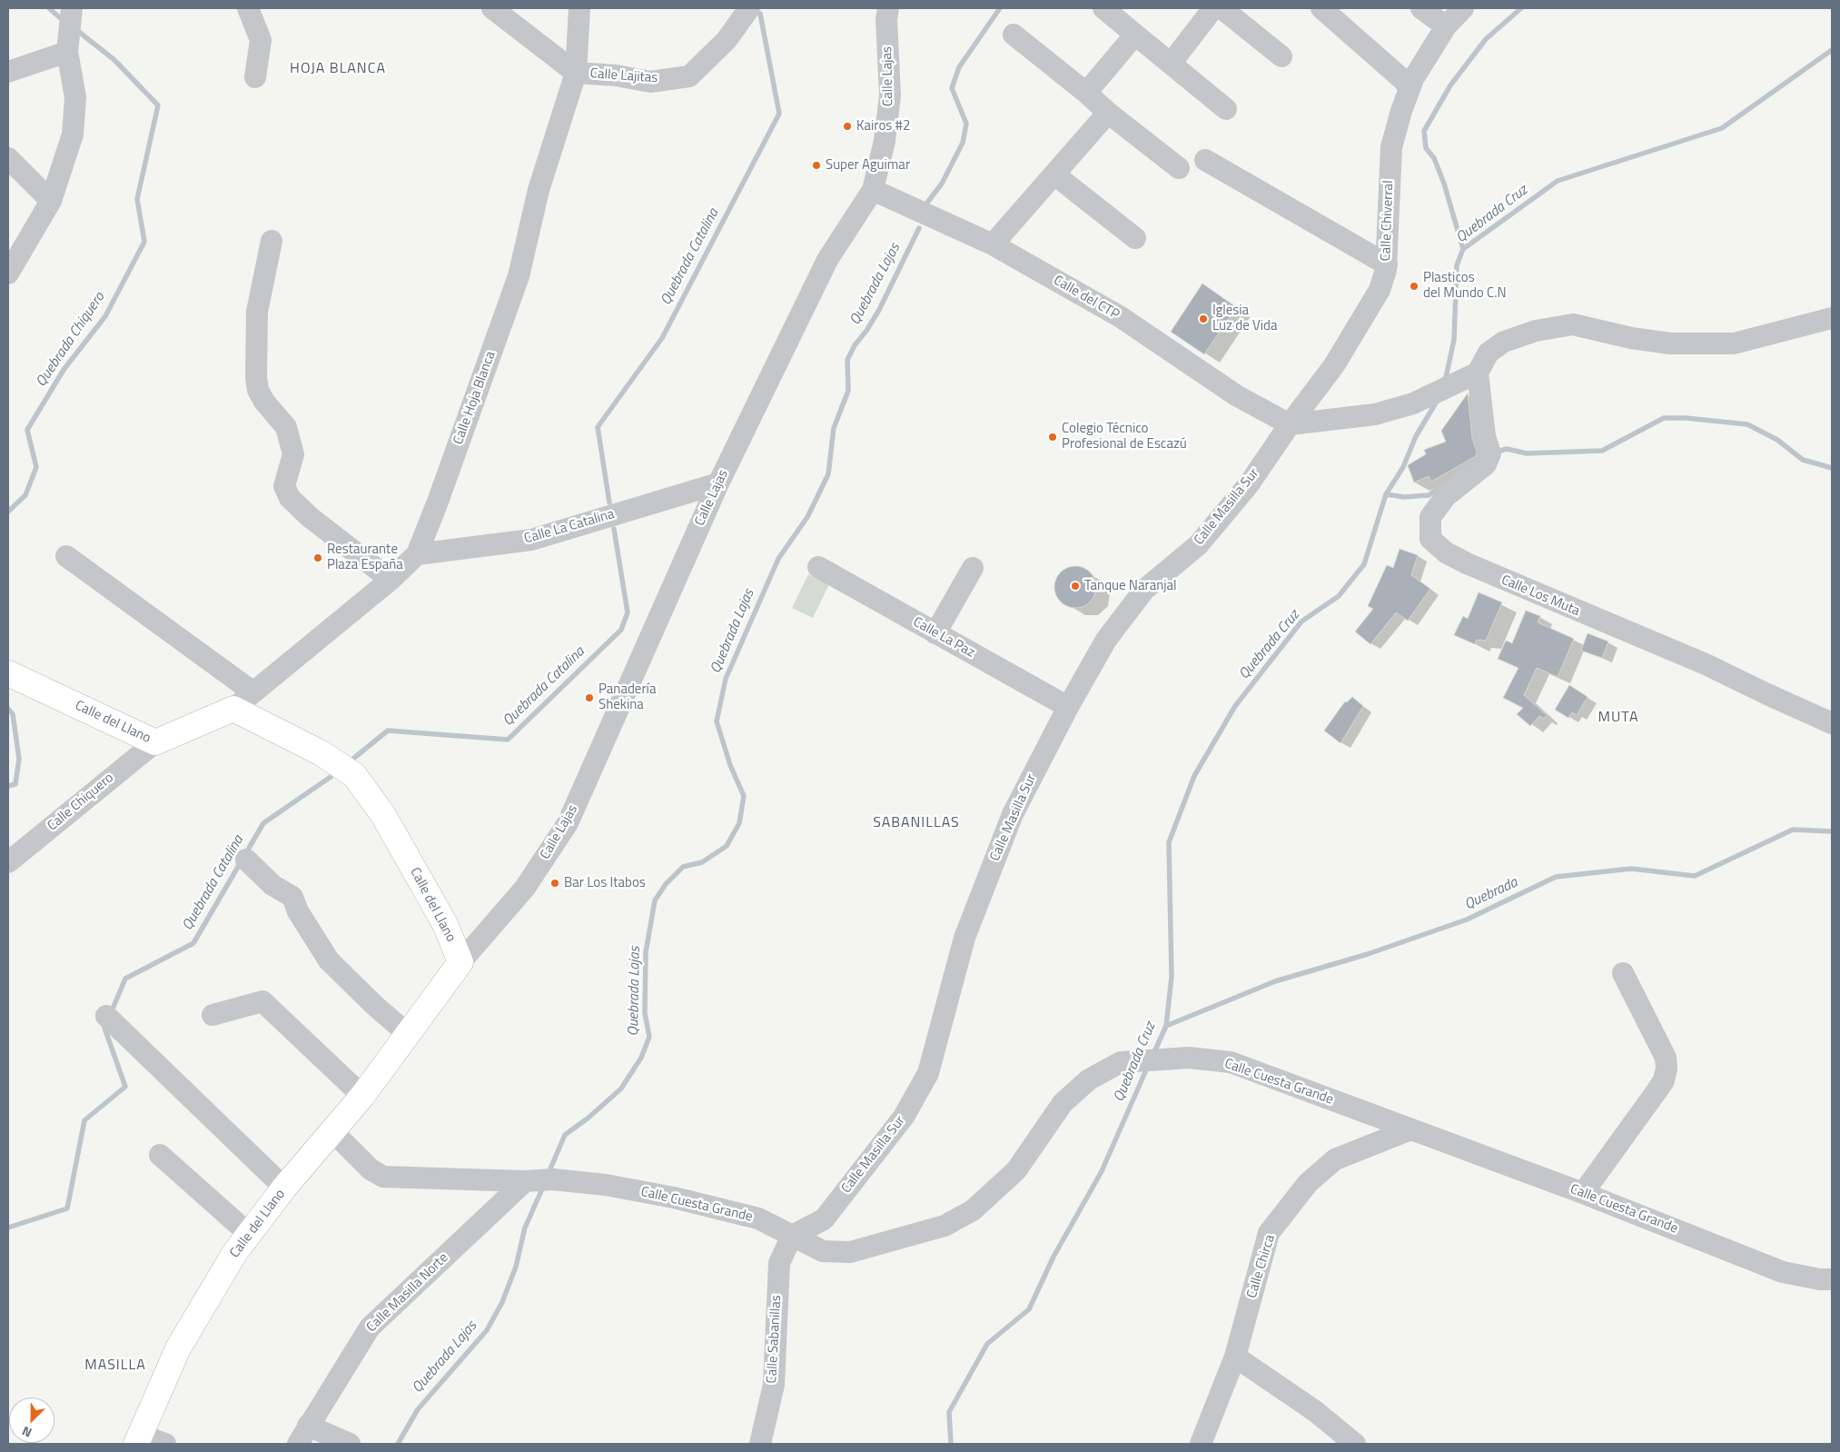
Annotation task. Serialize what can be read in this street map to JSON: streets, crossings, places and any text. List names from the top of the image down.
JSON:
{
  "streets": {
    "main road": ["Calle del Llano"],
    "street": [
      "Calle Lajitas",
      "Calle Lajas",
      "Calle Chiverral",
      "Calle del CTP",
      "Calle Hoja Blanca",
      "Calle Masilla Sur",
      "Calle La Catalina",
      "Calle Los Muta",
      "Calle La Paz",
      "Calle Chiquero",
      "Calle Cuesta Grande",
      "Calle Chirca",
      "Calle Masilla Norte",
      "Calle Sabanillas"
    ]
  },
  "crossings": [
    ["Calle Lajitas", "Calle Hoja Blanca"],
    ["Calle Lajas", "Calle del CTP"],
    ["Calle Lajas", "Calle La Catalina"],
    ["Calle Lajas", "Calle del Llano"],
    ["Calle Chiverral", "Calle del CTP"],
    ["Calle Chiverral", "Calle Masilla Sur"],
    ["Calle del CTP", "Calle Masilla Sur"],
    ["Calle Hoja Blanca", "Calle La Catalina"],
    ["Calle Hoja Blanca", "Calle del Llano"],
    ["Calle Masilla Sur", "Calle La Paz"],
    ["Calle Masilla Sur", "Calle Cuesta Grande"],
    ["Calle Masilla Sur", "Calle Sabanillas"],
    ["Calle del Llano", "Calle Chiquero"],
    ["Calle del Llano", "Calle Cuesta Grande"],
    ["Calle Cuesta Grande", "Calle Chirca"],
    ["Calle Cuesta Grande", "Calle Masilla Norte"],
    ["Calle Cuesta Grande", "Calle Sabanillas"]
  ],
  "districts": [
    "HOJA BLANCA",
    "MUTA",
    "SABANILLAS",
    "MASILLA"
  ],
  "water": [
    "Quebrada Cruz",
    "Quebrada Catalina",
    "Quebrada Lajas",
    "Quebrada Chiquero",
    "Quebrada"
  ],
  "places": [
    "Kairos #2",
    "Super Aguimar",
    "Plasticos del Mundo C.N",
    "Iglesia Luz de Vida",
    "Colegio Técnico Profesional de Escazú",
    "Restaurante Plaza España",
    "Tanque Naranjal",
    "Panadería Shekina",
    "Bar Los Itabos"
  ],
  "north": "bottom left"
}
